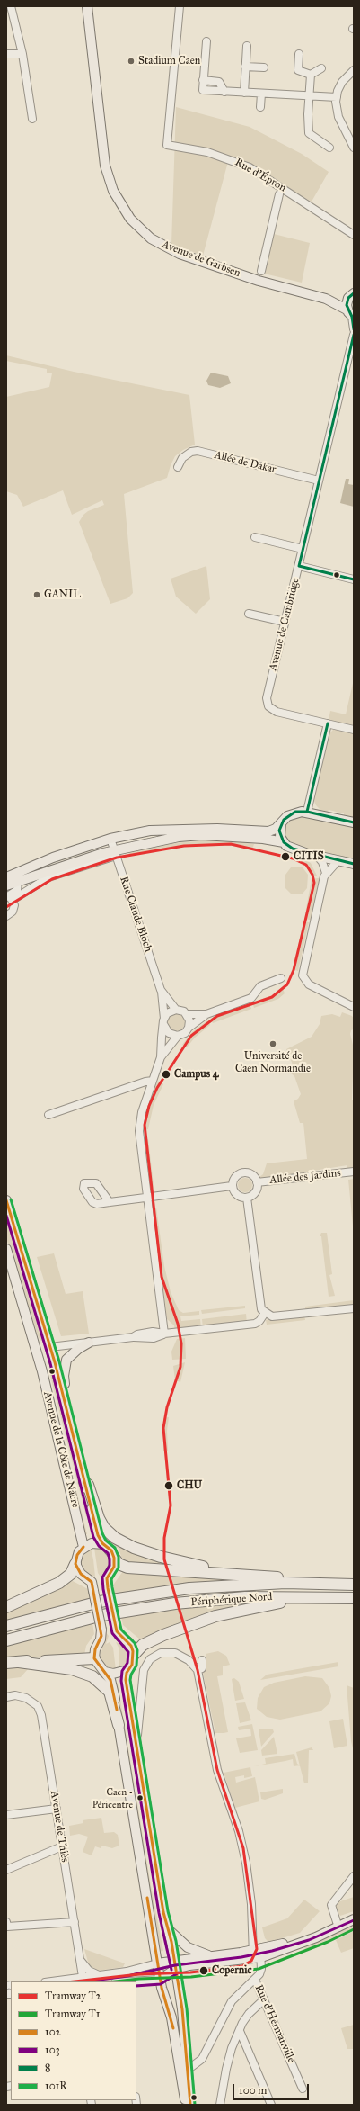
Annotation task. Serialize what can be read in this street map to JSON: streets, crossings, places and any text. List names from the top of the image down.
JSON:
{
  "streets": {
    "highway": ["Périphérique Nord"],
    "main road": ["Avenue de Garbsen", "Avenue de la Côte de Nacre"],
    "street": [
      "Rue d'Épron",
      "Allée de Dakar",
      "Avenue de Cambridge",
      "Rue Claude Bloch",
      "Allée des Jardins",
      "Avenue de Thiès",
      "Rue d'Hermanville"
    ]
  },
  "crossings": [
    ["Allée de Dakar", "Avenue de Cambridge"]
  ],
  "places": [
    "Stadium Caen",
    "GANIL",
    "CITIS",
    "Université de Caen Normandie",
    "Campus 4",
    "CHU",
    "Caen - Péricentre",
    "Copernic"
  ],
  "lines": [
    "transit line 8",
    "tram line T2",
    "transit line 101R",
    "transit line 102",
    "transit line 103",
    "tram line T1"
  ],
  "legend": [
    "Tramway T2",
    "Tramway T1",
    "102",
    "103",
    "8",
    "101R"
  ],
  "scale_bar": "100 m"
}
